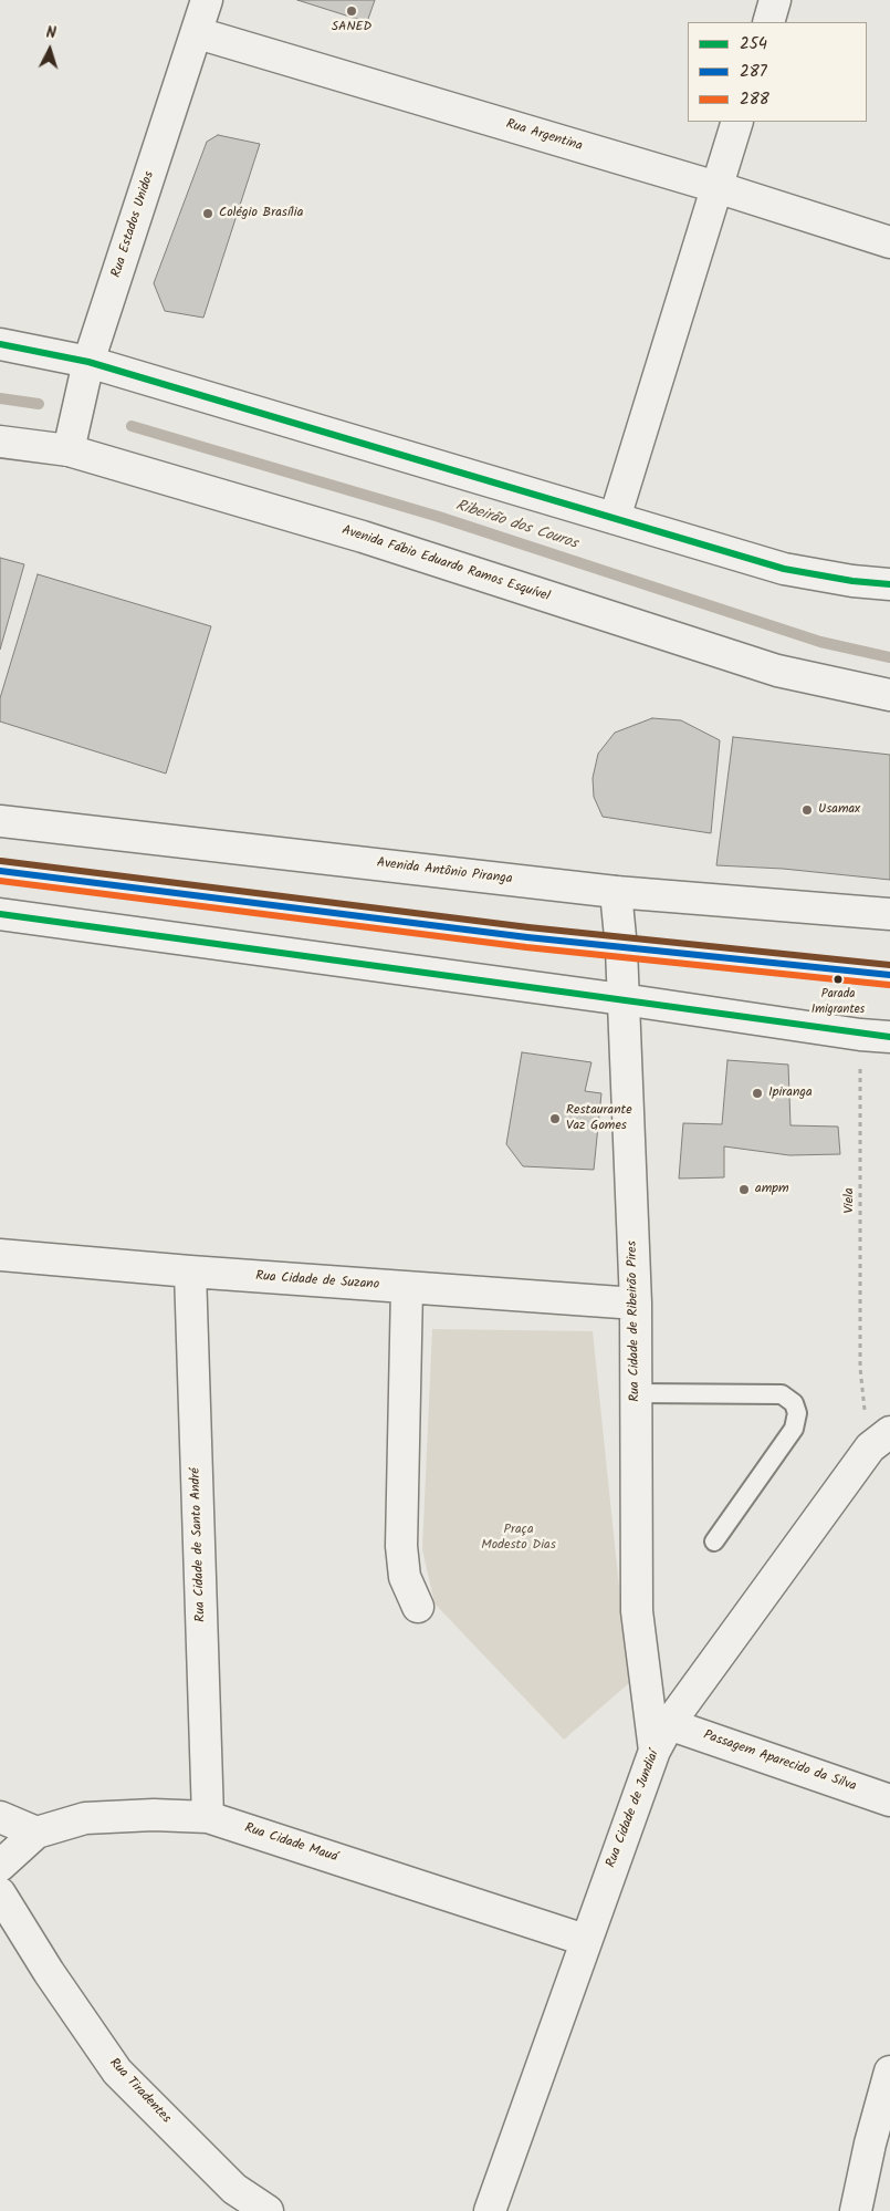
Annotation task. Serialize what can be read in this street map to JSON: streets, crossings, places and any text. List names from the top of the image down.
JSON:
{
  "streets": {
    "street": [
      "Rua Argentina",
      "Rua Estados Unidos",
      "Avenida Fábio Eduardo Ramos Esquível",
      "Avenida Antônio Piranga",
      "Rua Cidade de Suzano",
      "Rua Cidade de Ribeirão Pires",
      "Rua Cidade de Santo André",
      "Passagem Aparecido da Silva",
      "Rua Cidade de Jundiaí",
      "Rua Cidade Mauá",
      "Rua Tiradentes"
    ],
    "path": ["Viela"]
  },
  "crossings": [
    ["Rua Argentina", "Rua Estados Unidos"],
    ["Rua Estados Unidos", "Avenida Fábio Eduardo Ramos Esquível"],
    ["Avenida Antônio Piranga", "Rua Cidade de Ribeirão Pires"],
    ["Rua Cidade de Suzano", "Rua Cidade de Ribeirão Pires"],
    ["Rua Cidade de Suzano", "Rua Cidade de Santo André"],
    ["Rua Cidade de Ribeirão Pires", "Rua Cidade de Jundiaí"],
    ["Rua Cidade de Santo André", "Rua Cidade Mauá"],
    ["Passagem Aparecido da Silva", "Rua Cidade de Jundiaí"],
    ["Rua Cidade de Jundiaí", "Rua Cidade Mauá"]
  ],
  "water": ["Ribeirão dos Couros"],
  "parks": ["Praça Modesto Dias"],
  "places": [
    "SANED",
    "Colégio Brasília",
    "Usamax",
    "Parada Imigrantes",
    "Ipiranga",
    "Restaurante Vaz Gomes",
    "ampm"
  ],
  "lines": ["transit line 254", "transit line 287", "transit line 288"],
  "legend": ["254", "287", "288"],
  "north": "top"
}
